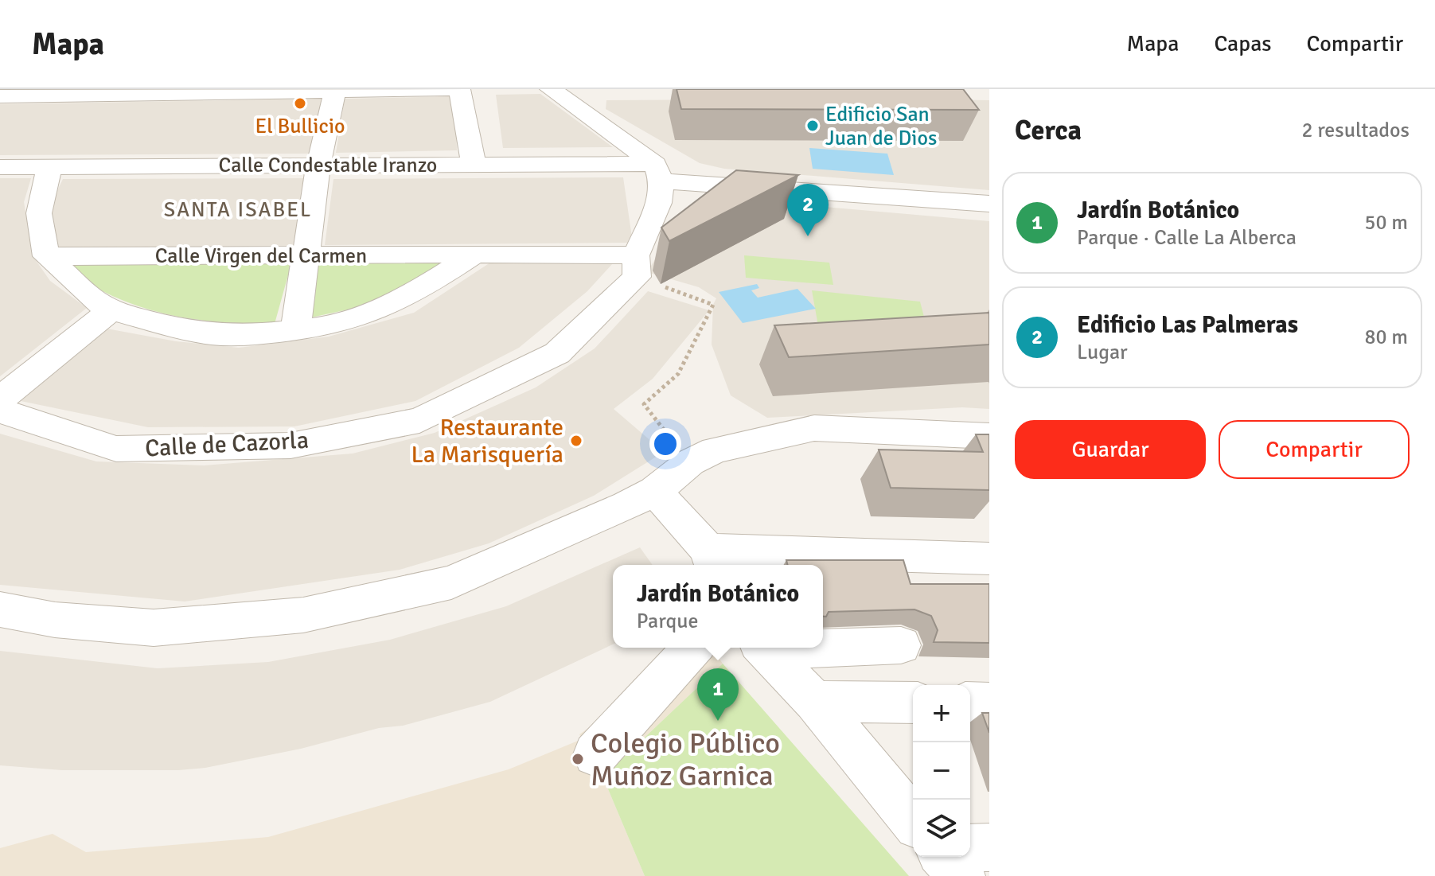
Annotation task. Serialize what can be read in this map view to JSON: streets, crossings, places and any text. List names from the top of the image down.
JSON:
{
  "streets": {
    "street": ["Calle Condestable Iranzo", "Calle Virgen del Carmen", "Calle de Cazorla"]
  },
  "crossings": [
    ["Calle Condestable Iranzo", "Calle de Cazorla"],
    ["Calle Virgen del Carmen", "Calle de Cazorla"]
  ],
  "districts": ["SANTA ISABEL"],
  "places": [
    "El Bullicio",
    "Edificio San Juan de Dios",
    "Restaurante La Marisquería",
    "Colegio Público Muñoz Garnica"
  ],
  "page": {
    "header": "Mapa",
    "nav": ["Mapa", "Capas", "Compartir"],
    "heading": ["Cerca", "2 resultados"],
    "list": [
      {
        "mark": "1",
        "name": "Jardín Botánico",
        "note": "Parque · Calle La Alberca",
        "value": "50 m"
      },
      {
        "mark": "2",
        "name": "Edificio Las Palmeras",
        "note": "Lugar",
        "value": "80 m"
      }
    ],
    "pins": ["2", "1"],
    "buttons": ["Guardar", "Compartir"],
    "popup": ["Jardín Botánico", "Parque"],
    "map_buttons": ["+", "−"]
  }
}
